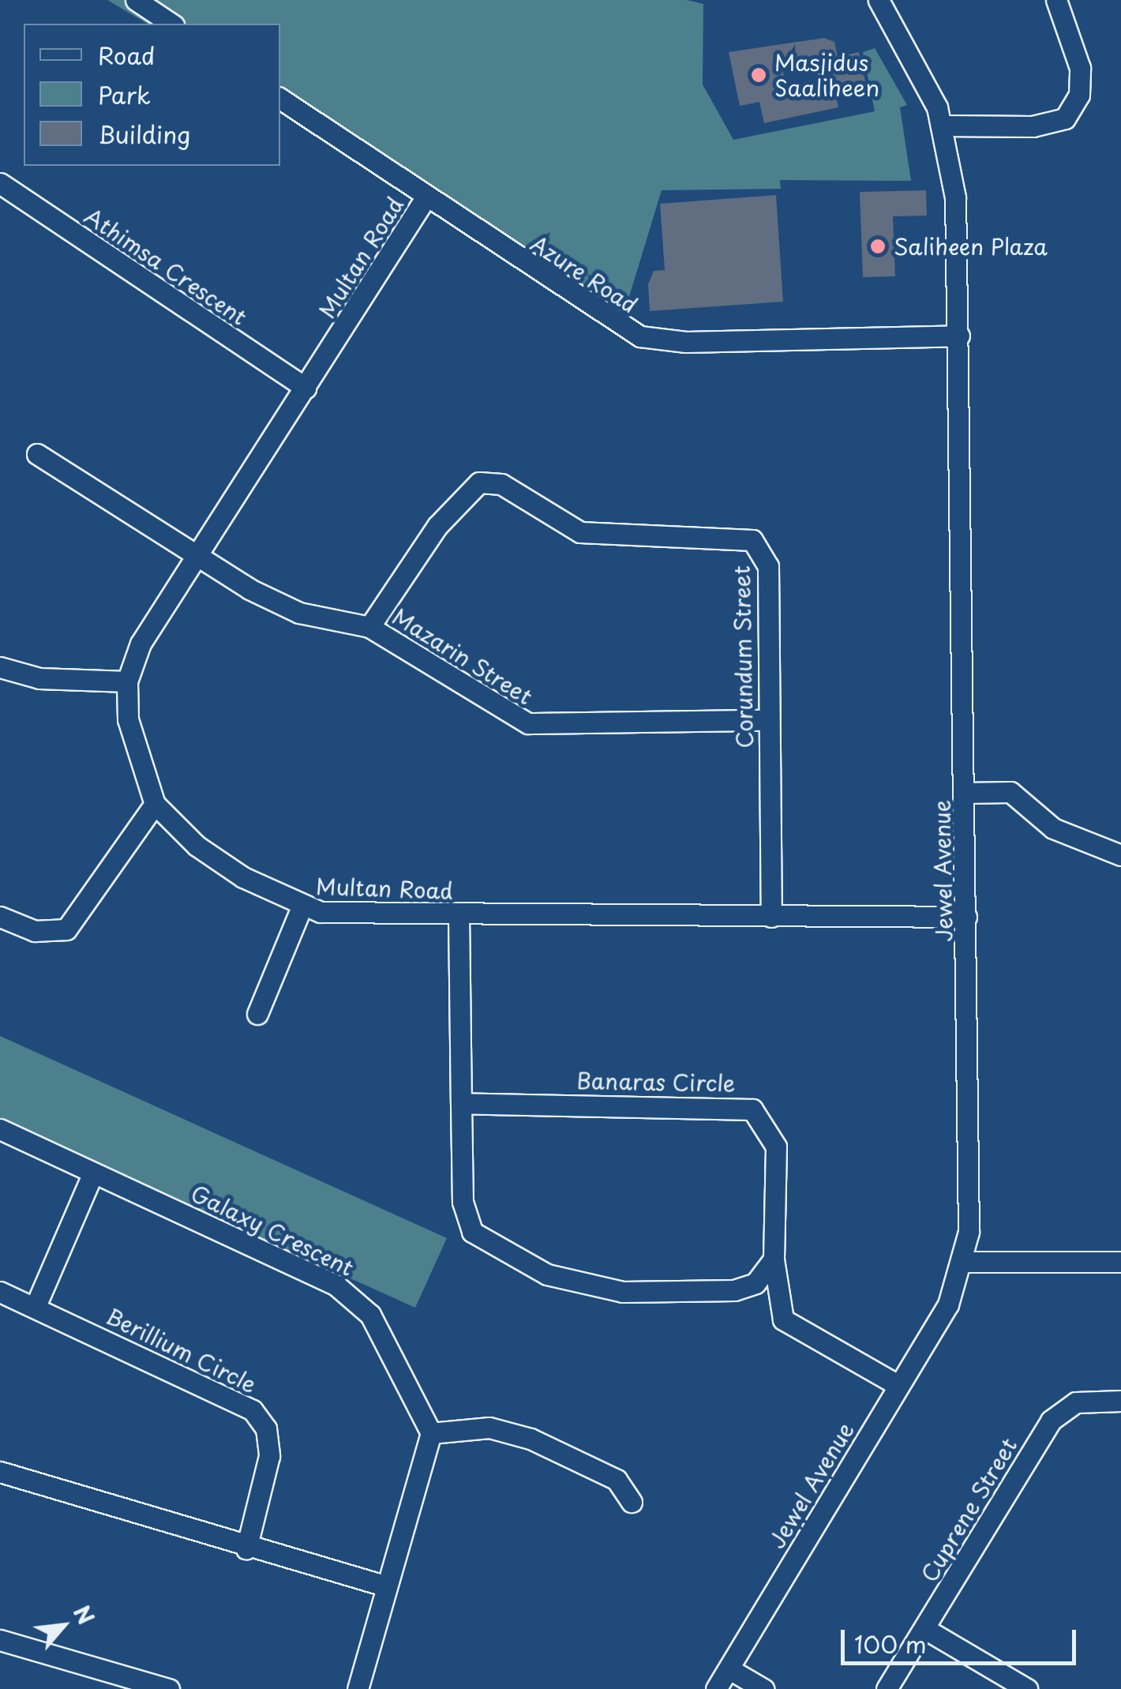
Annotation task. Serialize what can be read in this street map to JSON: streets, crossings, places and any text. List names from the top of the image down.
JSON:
{
  "streets": {
    "street": [
      "Multan Road",
      "Athimsa Crescent",
      "Azure Road",
      "Mazarin Street",
      "Corundum Street",
      "Jewel Avenue",
      "Banaras Circle",
      "Galaxy Crescent",
      "Berillium Circle",
      "Cuprene Street"
    ]
  },
  "crossings": [
    ["Multan Road", "Athimsa Crescent"],
    ["Multan Road", "Azure Road"],
    ["Multan Road", "Mazarin Street"],
    ["Multan Road", "Corundum Street"],
    ["Multan Road", "Jewel Avenue"],
    ["Azure Road", "Jewel Avenue"],
    ["Mazarin Street", "Corundum Street"]
  ],
  "places": ["Masjidus Saaliheen", "Saliheen Plaza"],
  "legend": ["Road", "Park", "Building"],
  "scale_bar": "100 m",
  "north": "top right"
}
